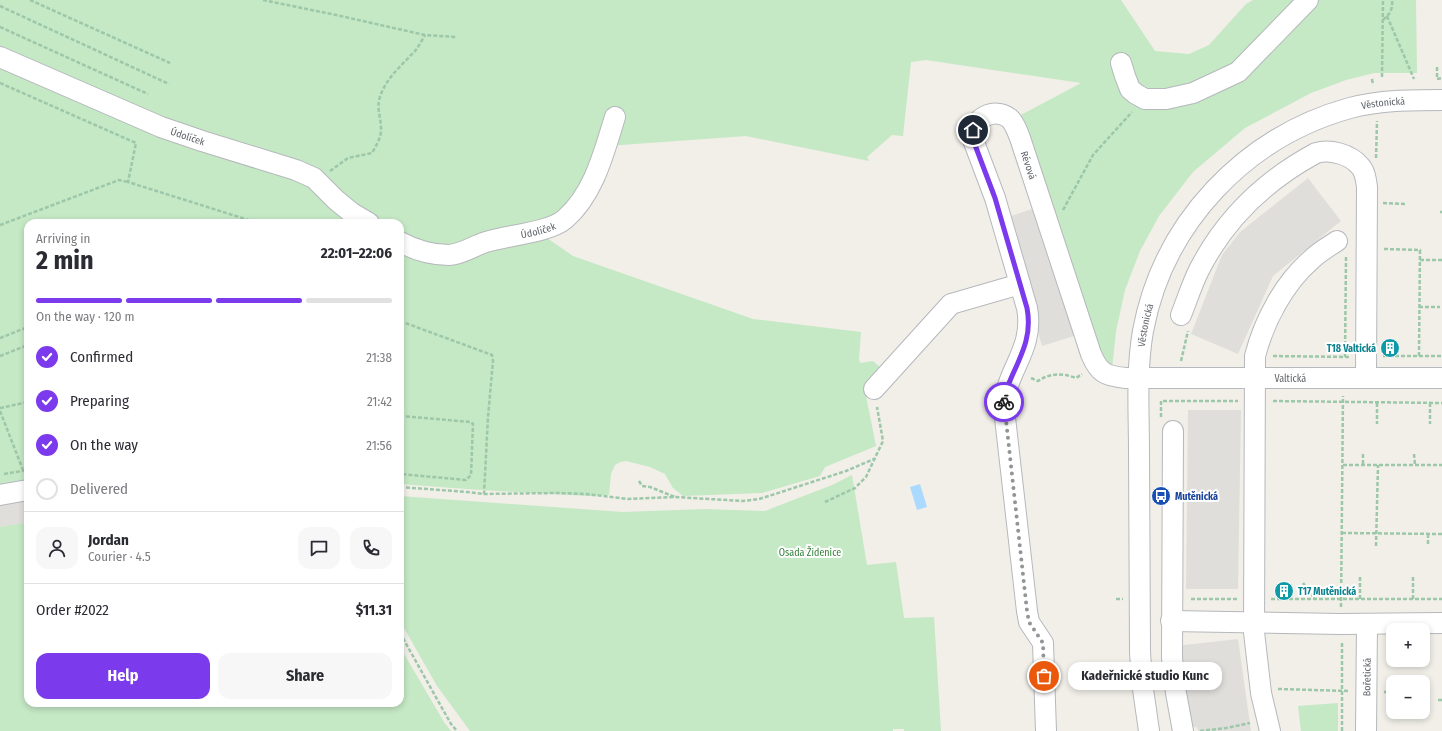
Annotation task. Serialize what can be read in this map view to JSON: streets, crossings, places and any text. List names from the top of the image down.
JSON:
{
  "streets": {
    "street": [
      "Věstonická",
      "Údolíček",
      "Révová",
      "Valtická",
      "Bořetická"
    ]
  },
  "crossings": [
    ["Věstonická", "Valtická"]
  ],
  "parks": ["Osada Židenice"],
  "places": {
    "building": ["T18 Valtická", "T17 Mutěnická"],
    "bus stop": ["Mutěnická"],
    "other": ["Kadeřnické studio Kunc"]
  },
  "page": {
    "heading": ["2 min", "Arriving in", "22:01–22:06"],
    "panel": [
      "Jordan",
      "Courier · 4.5",
      "Order #2022",
      "$11.31"
    ],
    "bar": "On the way · 120 m",
    "list": [
      ["Confirmed", "21:38"],
      ["Preparing", "21:42"],
      ["On the way", "21:56"],
      "Delivered"
    ],
    "map_buttons": ["+", "−"],
    "buttons": ["Help", "Share"],
    "bubble": "Kadeřnické studio Kunc"
  }
}
